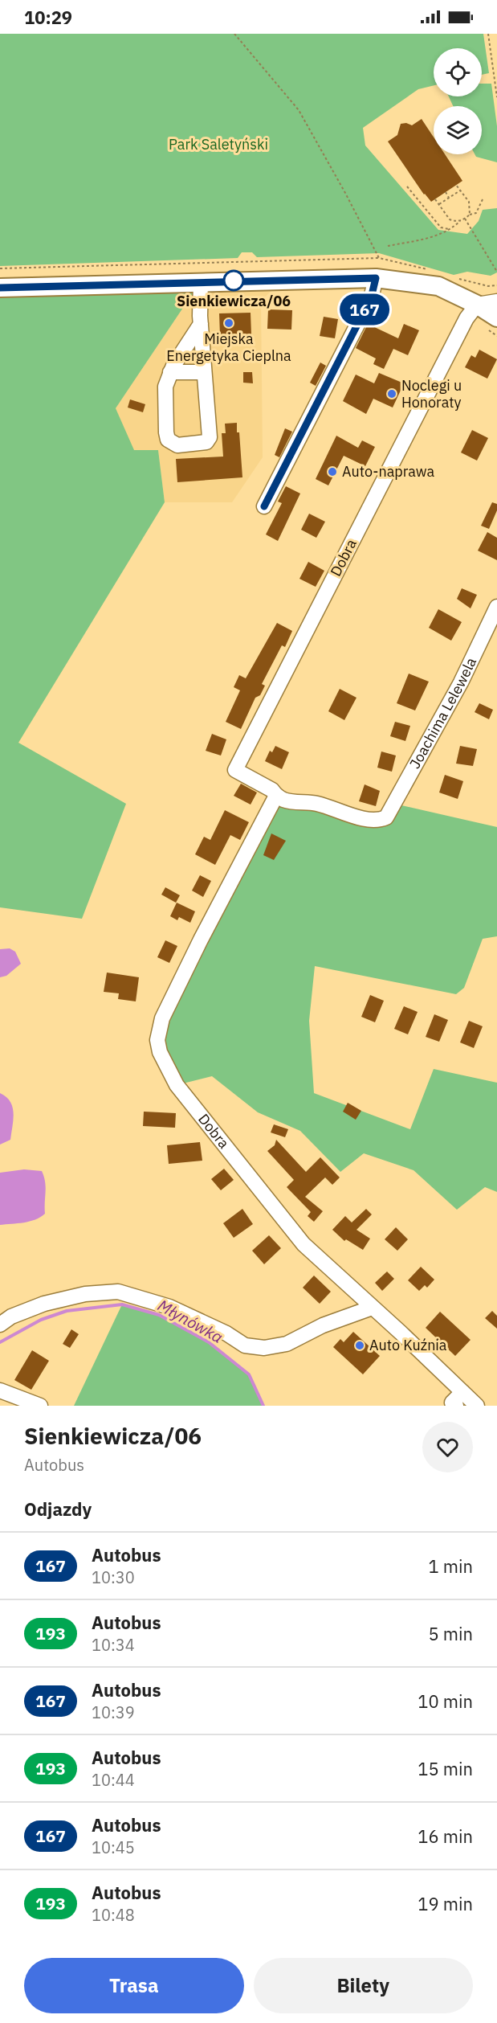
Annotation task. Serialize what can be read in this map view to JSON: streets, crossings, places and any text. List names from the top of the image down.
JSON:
{
  "streets": {
    "street": ["Dobra", "Joachima Lelewela"]
  },
  "crossings": [
    ["Dobra", "Joachima Lelewela"]
  ],
  "water": ["Młynówka"],
  "parks": ["Park Saletyński"],
  "places": [
    "Sienkiewicza/06",
    "Miejska Energetyka Cieplna",
    "Noclegi u Honoraty",
    "Auto-naprawa",
    "Auto Kuźnia"
  ],
  "lines": ["bus line 167"],
  "page": {
    "status": "10:29",
    "on_map": "167",
    "heading": [
      ["Sienkiewicza/06", "Autobus"],
      "Odjazdy"
    ],
    "list": [
      {
        "mark": "167",
        "name": "Autobus",
        "note": "10:30",
        "value": "1 min"
      },
      {
        "mark": "193",
        "name": "Autobus",
        "note": "10:34",
        "value": "5 min"
      },
      {
        "mark": "167",
        "name": "Autobus",
        "note": "10:39",
        "value": "10 min"
      },
      {
        "mark": "193",
        "name": "Autobus",
        "note": "10:44",
        "value": "15 min"
      },
      {
        "mark": "167",
        "name": "Autobus",
        "note": "10:45",
        "value": "16 min"
      },
      {
        "mark": "193",
        "name": "Autobus",
        "note": "10:48",
        "value": "19 min"
      }
    ],
    "buttons": ["Trasa", "Bilety"]
  }
}
